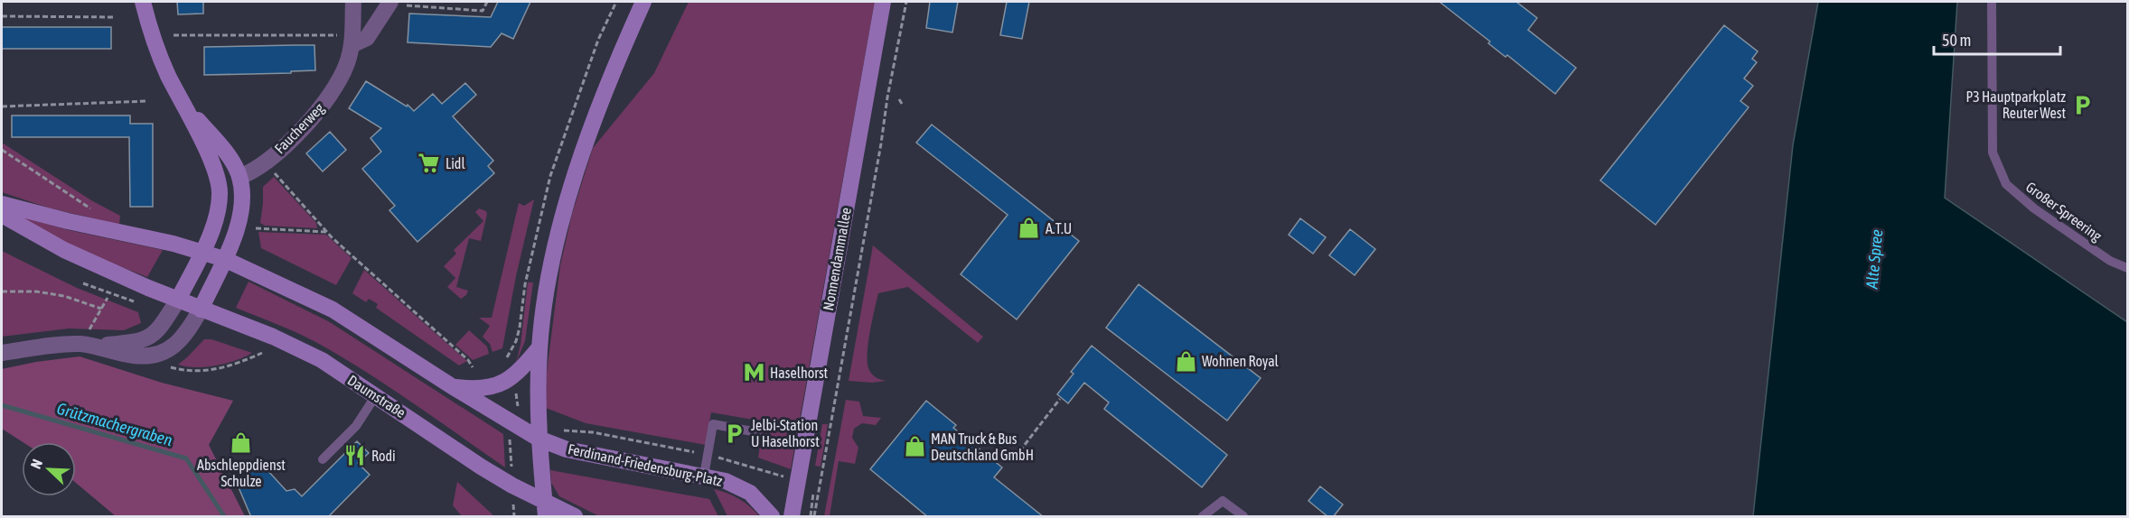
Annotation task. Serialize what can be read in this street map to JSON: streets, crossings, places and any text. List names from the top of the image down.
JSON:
{
  "streets": {
    "main road": ["Nonnendammallee", "Daumstraße", "Ferdinand-Friedensburg-Platz"],
    "street": ["Faucherweg"],
    "lane": ["Großer Spreering"]
  },
  "water": ["Alte Spree", "Grützmachergraben"],
  "places": {
    "parking": ["P3 Hauptparkplatz Reuter West", "Jelbi-Station U Haselhorst"],
    "supermarket": ["Lidl"],
    "shop": [
      "A.T.U",
      "Wohnen Royal",
      "Abschleppdienst Schulze",
      "MAN Truck & Bus Deutschland GmbH"
    ],
    "metro station": ["Haselhorst"],
    "restaurant": ["Rodi"]
  },
  "scale_bar": "50 m",
  "north": "top left"
}
